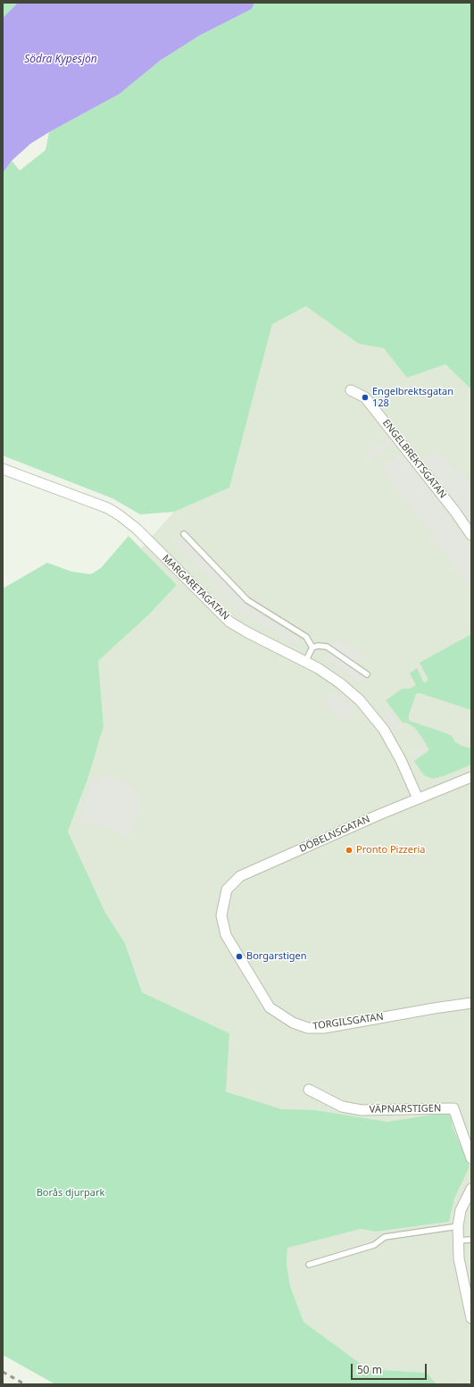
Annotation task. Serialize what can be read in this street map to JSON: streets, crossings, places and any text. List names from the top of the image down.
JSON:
{
  "streets": {
    "street": [
      "ENGELBREKTSGATAN",
      "MARGARETAGATAN",
      "DÖBELNSGATAN",
      "TORGILSGATAN",
      "VÄPNARSTIGEN"
    ]
  },
  "crossings": [
    ["MARGARETAGATAN", "DÖBELNSGATAN"],
    ["DÖBELNSGATAN", "TORGILSGATAN"]
  ],
  "water": ["Södra Kypesjön"],
  "parks": ["Borås djurpark"],
  "places": ["Engelbrektsgatan 128", "Pronto Pizzeria", "Borgarstigen"],
  "scale_bar": "50 m"
}
